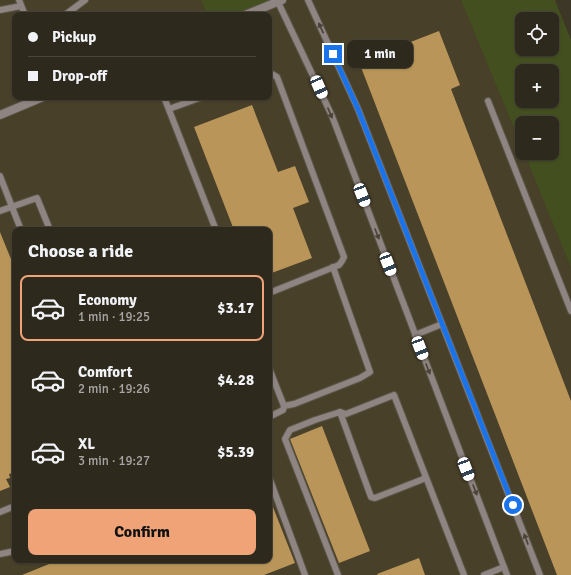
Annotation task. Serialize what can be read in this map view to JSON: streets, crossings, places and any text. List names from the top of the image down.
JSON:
{
  "page": {
    "map_buttons": ["+", "−"],
    "banner": ["Pickup", "Drop-off"],
    "bubble": "1 min",
    "heading": "Choose a ride",
    "list": [
      {
        "name": "Economy",
        "note": "1 min · 19:25",
        "value": "$3.17"
      },
      {
        "name": "Comfort",
        "note": "2 min · 19:26",
        "value": "$4.28"
      },
      {
        "name": "XL",
        "note": "3 min · 19:27",
        "value": "$5.39"
      }
    ],
    "buttons": "Confirm"
  }
}
